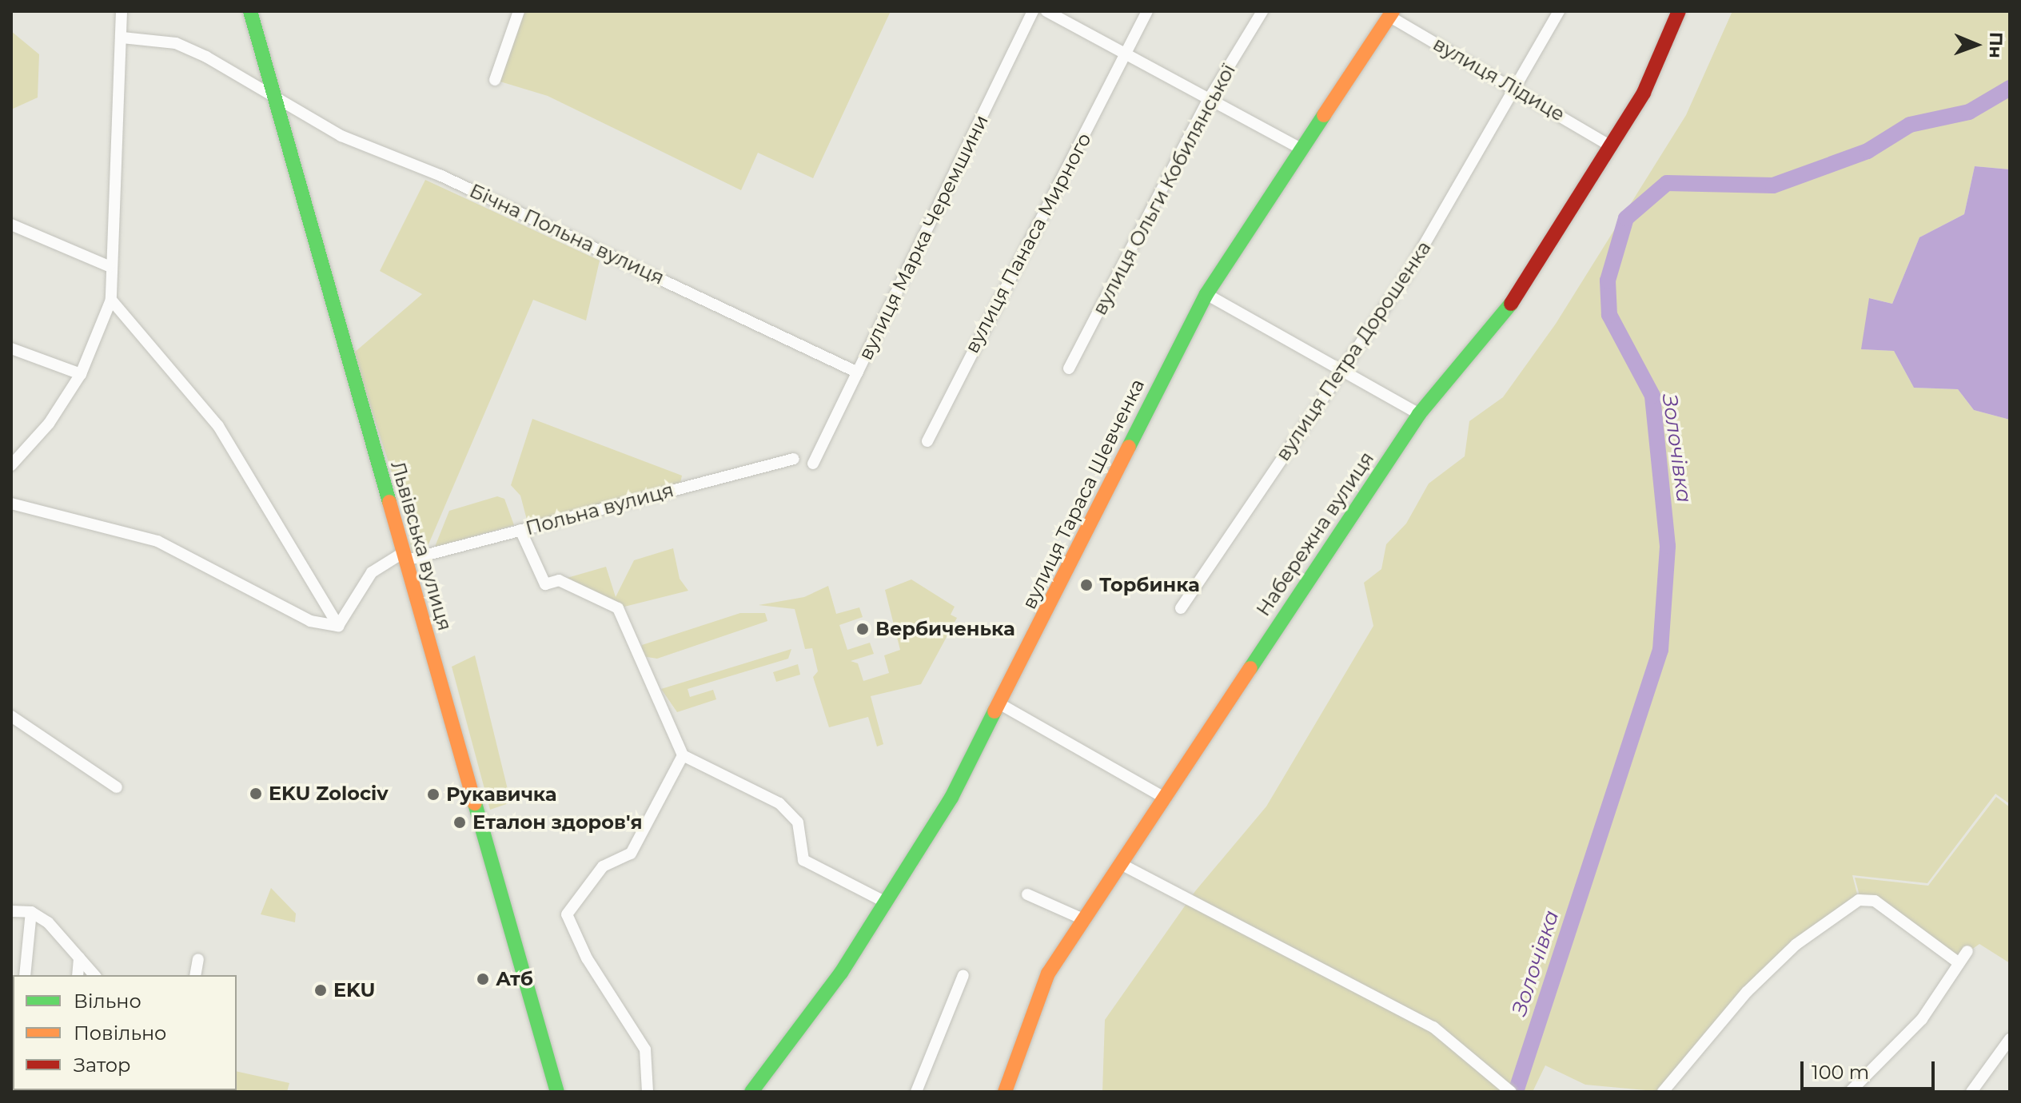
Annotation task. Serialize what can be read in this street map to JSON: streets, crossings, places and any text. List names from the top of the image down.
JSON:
{
  "streets": {
    "main road": ["вулиця Тараса Шевченка", "Набережна вулиця", "Львівська вулиця"],
    "street": [
      "вулиця Лідице",
      "вулиця Ольги Кобилянської",
      "Бічна Польна вулиця",
      "вулиця Марка Черемшини",
      "вулиця Панаса Мирного",
      "вулиця Петра Дорошенка",
      "Польна вулиця"
    ]
  },
  "crossings": [
    ["вулиця Лідице", "вулиця Петра Дорошенка"],
    ["вулиця Лідице", "вулиця Тараса Шевченка"],
    ["вулиця Лідице", "Набережна вулиця"],
    ["Бічна Польна вулиця", "вулиця Марка Черемшини"],
    ["Бічна Польна вулиця", "Львівська вулиця"],
    ["Польна вулиця", "Львівська вулиця"]
  ],
  "water": ["Золочівка"],
  "places": [
    "Торбинка",
    "Вербиченька",
    "EKU Zolociv",
    "Рукавичка",
    "Еталон здоров'я",
    "Атб",
    "EKU"
  ],
  "legend": ["Вільно", "Повільно", "Затор"],
  "scale_bar": "100 m",
  "north": "right"
}
